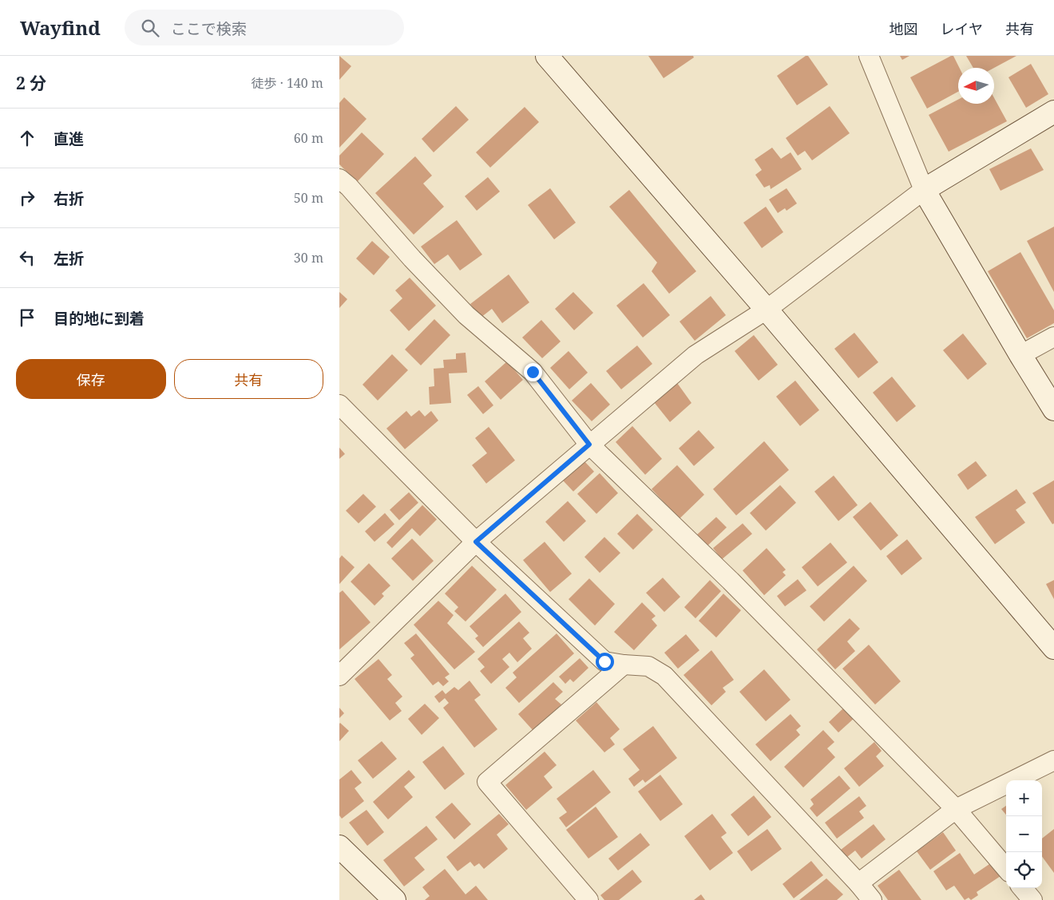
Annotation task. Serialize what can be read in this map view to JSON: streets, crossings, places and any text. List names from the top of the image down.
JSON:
{
  "north": "left",
  "page": {
    "header": "Wayfind",
    "search": "ここで検索",
    "nav": ["地図", "レイヤ", "共有"],
    "heading": ["2 分", "徒歩 · 140 m"],
    "list": [
      ["直進", "60 m"],
      ["右折", "50 m"],
      ["左折", "30 m"],
      "目的地に到着"
    ],
    "buttons": ["保存", "共有"],
    "map_buttons": ["+", "−"]
  }
}
